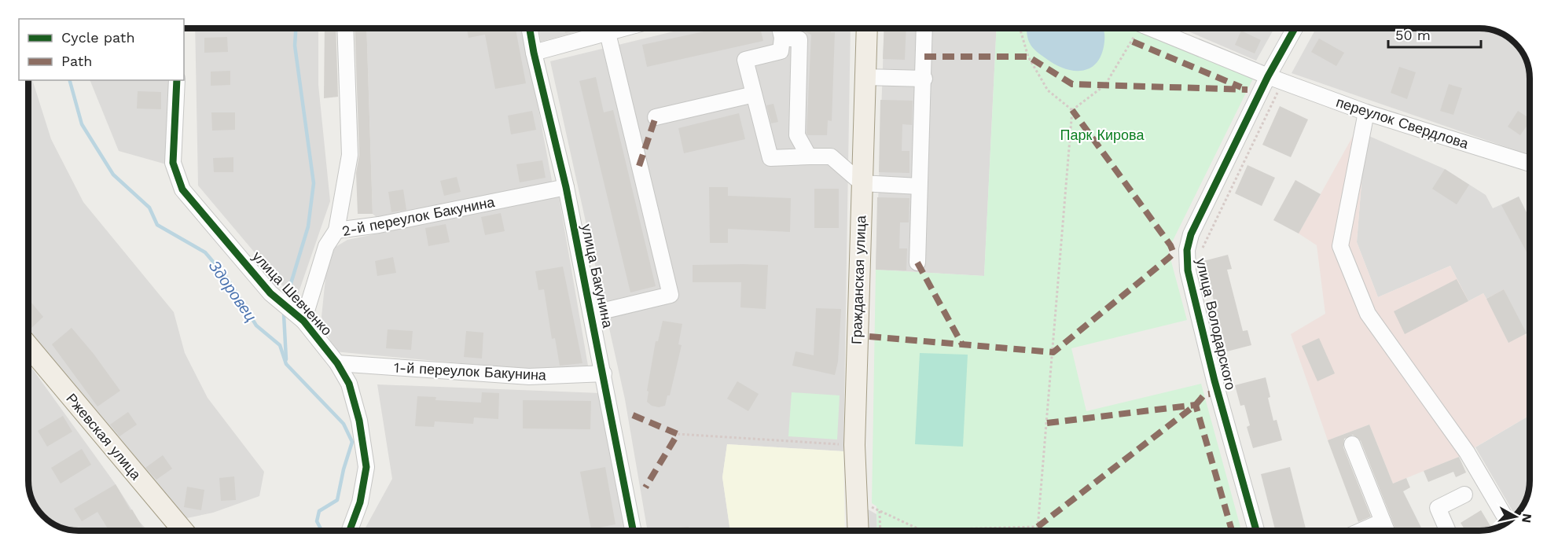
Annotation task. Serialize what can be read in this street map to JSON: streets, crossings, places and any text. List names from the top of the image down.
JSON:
{
  "streets": {
    "main road": ["Гражданская улица", "Ржевская улица"],
    "street": [
      "переулок Свердлова",
      "2-й переулок Бакунина",
      "улица Бакунина",
      "улица Шевченко",
      "улица Володарского",
      "1-й переулок Бакунина"
    ]
  },
  "crossings": [
    ["переулок Свердлова", "улица Володарского"],
    ["2-й переулок Бакунина", "улица Бакунина"],
    ["2-й переулок Бакунина", "улица Шевченко"],
    ["улица Бакунина", "1-й переулок Бакунина"],
    ["улица Шевченко", "1-й переулок Бакунина"]
  ],
  "water": ["Здоровец"],
  "parks": ["Парк Кирова"],
  "legend": ["Cycle path", "Path"],
  "scale_bar": "50 m",
  "north": "right"
}
